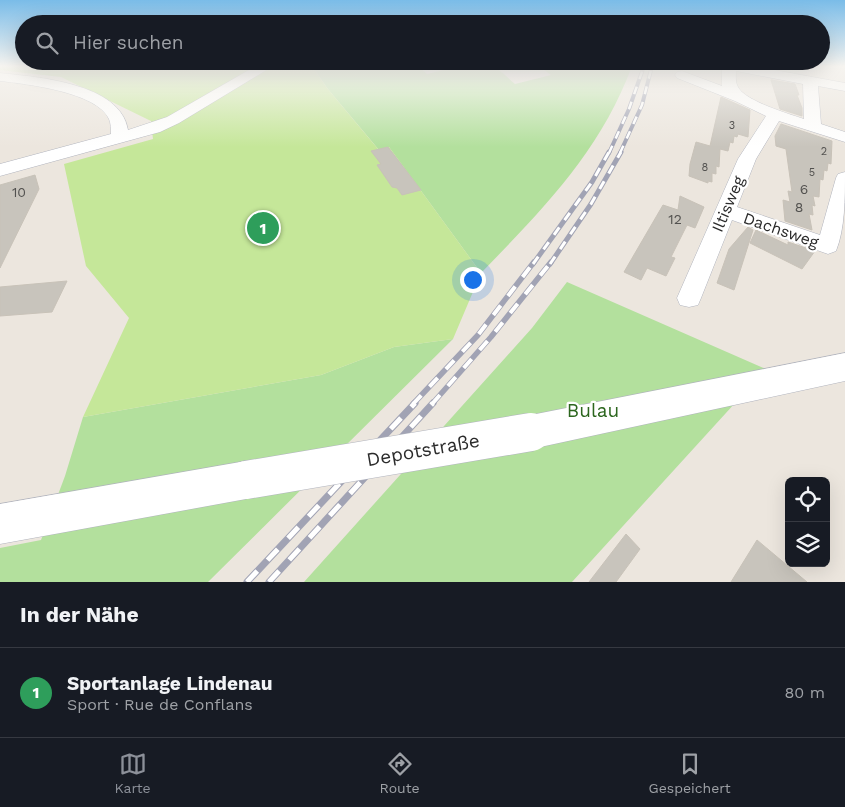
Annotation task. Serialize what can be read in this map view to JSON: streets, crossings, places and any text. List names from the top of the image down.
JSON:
{
  "streets": {
    "main road": ["Depotstraße"],
    "street": ["Iltisweg", "Dachsweg"]
  },
  "crossings": [
    ["Iltisweg", "Dachsweg"]
  ],
  "parks": ["Bulau"],
  "house_numbers": [
    "3",
    "2",
    "8",
    "5",
    "6",
    "10",
    "8",
    "12"
  ],
  "page": {
    "search": "Hier suchen",
    "pins": "1",
    "heading": "In der Nähe",
    "list": [
      {
        "mark": "1",
        "name": "Sportanlage Lindenau",
        "note": "Sport · Rue de Conflans",
        "value": "80 m"
      }
    ],
    "nav": ["Karte", "Route", "Gespeichert"]
  }
}
